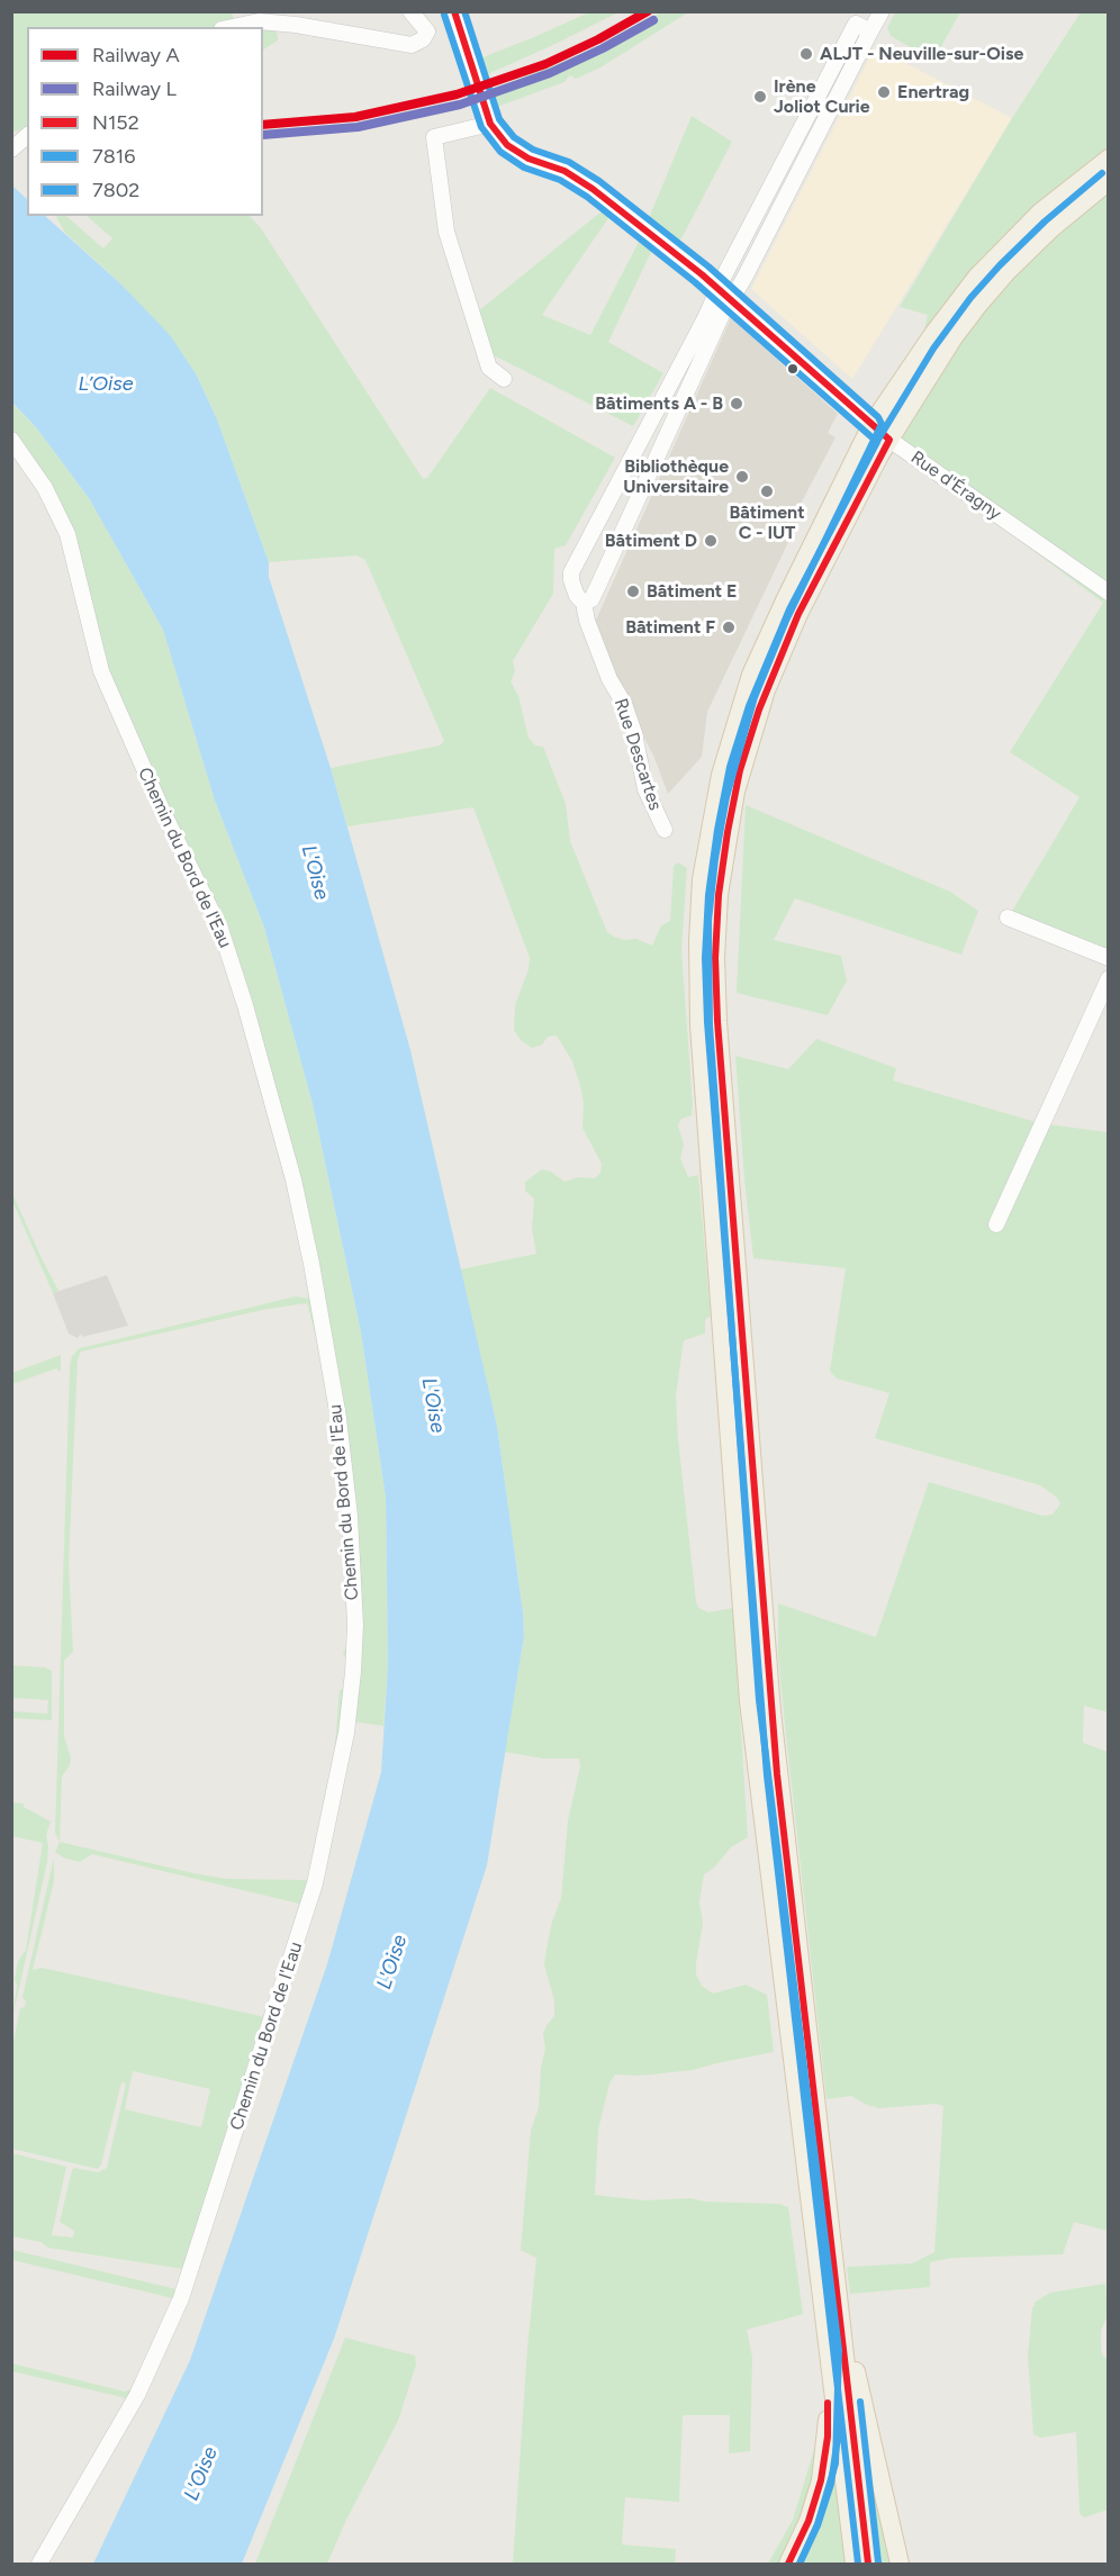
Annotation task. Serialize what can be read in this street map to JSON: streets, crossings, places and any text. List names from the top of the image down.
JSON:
{
  "streets": {
    "street": ["Rue d'Éragny", "Rue Descartes", "Chemin du Bord de l'Eau"]
  },
  "crossings": [
    ["Rue d'Éragny", "Rue Descartes"]
  ],
  "water": ["L’Oise", "L'Oise"],
  "places": [
    "ALJT - Neuville-sur-Oise",
    "Enertrag",
    "Irène Joliot Curie",
    "Bâtiments A - B",
    "Bibliothèque Universitaire",
    "Bâtiment C - IUT",
    "Bâtiment D",
    "Bâtiment E",
    "Bâtiment F"
  ],
  "lines": [
    "rail line A",
    "transit line N152",
    "transit line 7802",
    "transit line 7816",
    "rail line L"
  ],
  "legend": [
    "Railway A",
    "Railway L",
    "N152",
    "7816",
    "7802"
  ]
}
